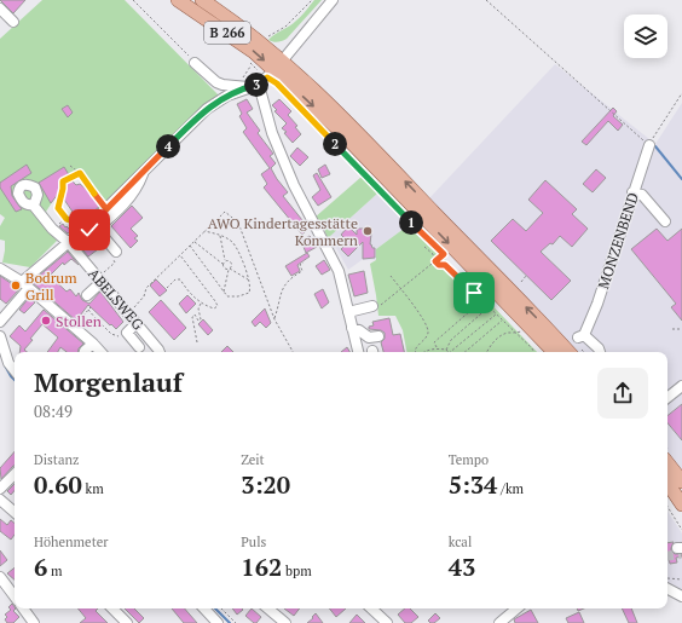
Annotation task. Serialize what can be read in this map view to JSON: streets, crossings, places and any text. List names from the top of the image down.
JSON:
{
  "streets": {
    "main road": ["B 266"],
    "street": ["MONZENBEND", "ABELSWEG"]
  },
  "places": ["AWO Kindertagesstätte Kommern", "Bodrum Grill", "Stollen"],
  "page": {
    "pins": [
      "3",
      "2",
      "4",
      "1"
    ],
    "heading": ["Morgenlauf", "08:49"],
    "stats": [
      ["Distanz", "0.60 km"],
      ["Zeit", "3:20"],
      ["Tempo", "5:34 /km"],
      ["Höhenmeter", "6 m"],
      ["Puls", "162 bpm"],
      ["kcal", "43"]
    ]
  }
}
